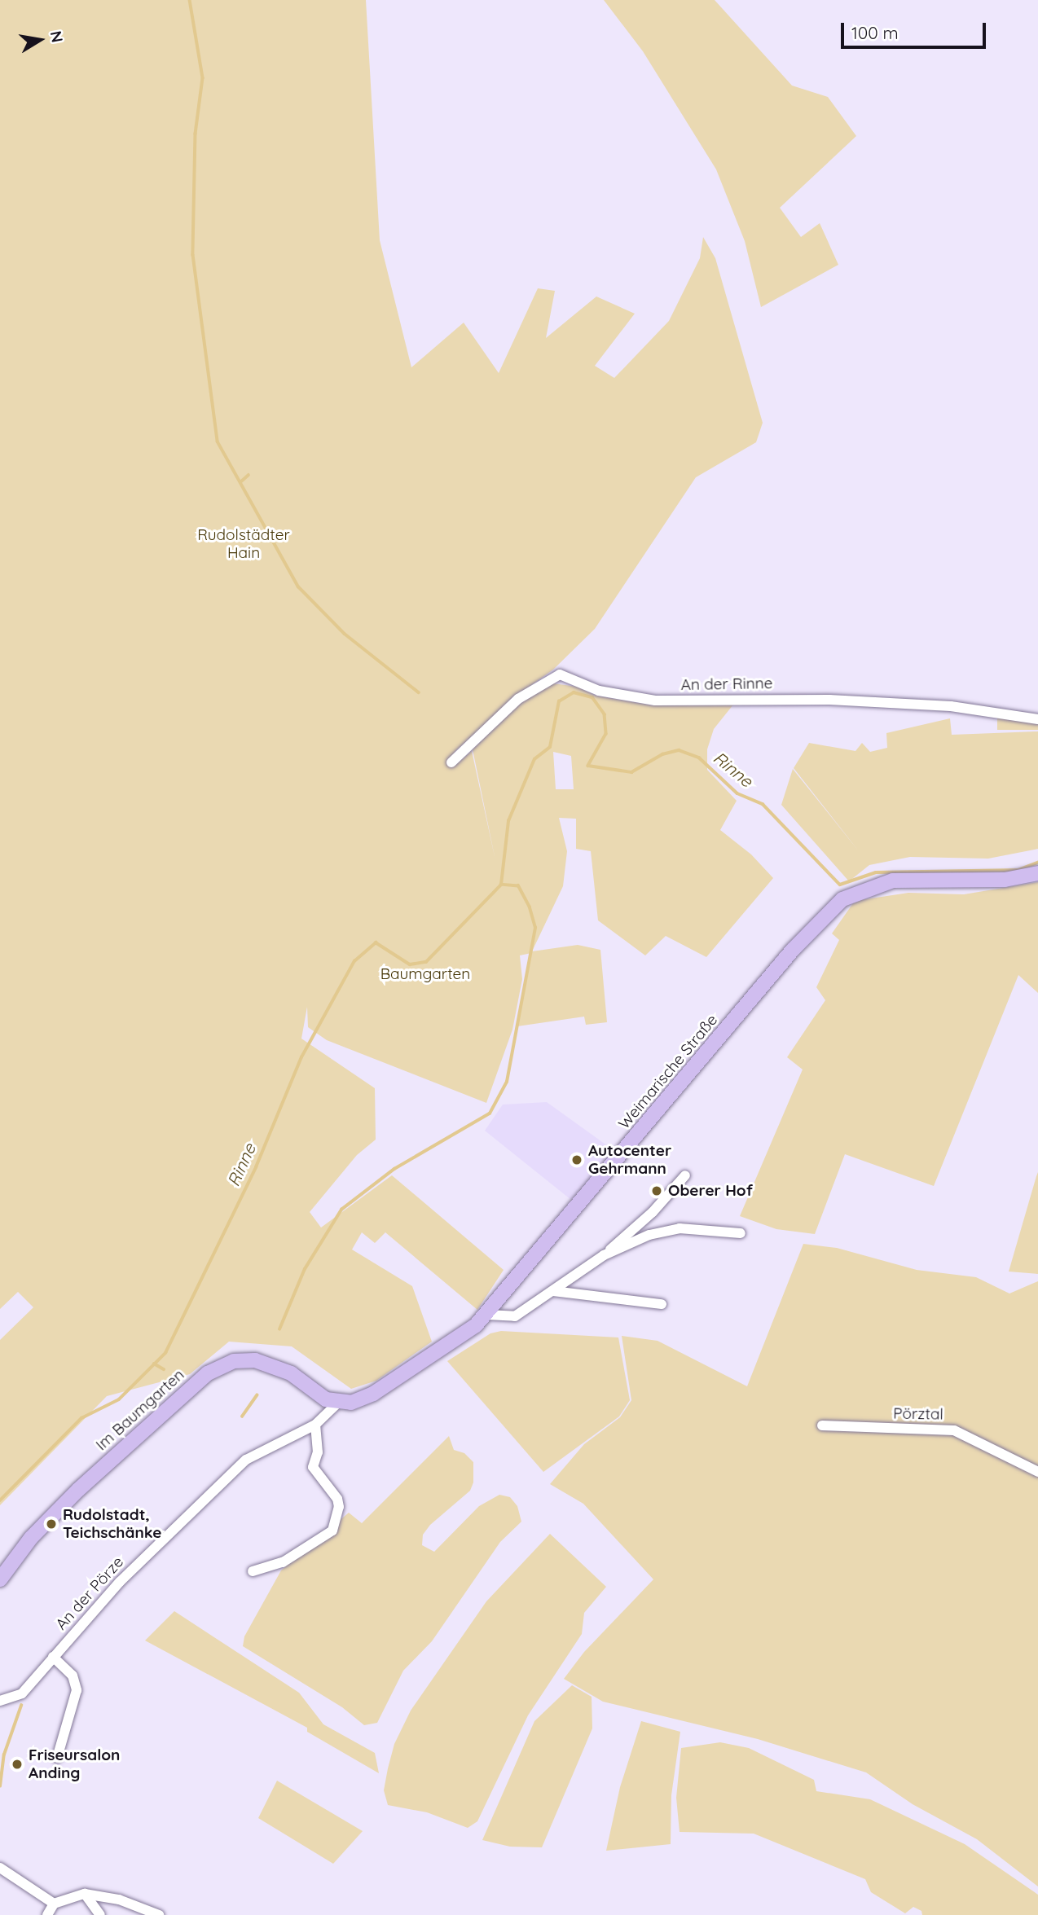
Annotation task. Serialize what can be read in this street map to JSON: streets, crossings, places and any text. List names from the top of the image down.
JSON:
{
  "streets": {
    "main road": ["Weimarische Straße", "Im Baumgarten"],
    "street": ["An der Rinne", "Pörztal", "An der Pörze"]
  },
  "crossings": [
    ["Weimarische Straße", "Im Baumgarten"],
    ["Weimarische Straße", "An der Pörze"],
    ["Im Baumgarten", "An der Pörze"]
  ],
  "water": ["Rinne"],
  "parks": ["Rudolstädter Hain", "Baumgarten"],
  "places": [
    "Autocenter Gehrmann",
    "Oberer Hof",
    "Rudolstadt, Teichschänke",
    "Friseursalon Anding"
  ],
  "scale_bar": "100 m",
  "north": "right"
}
